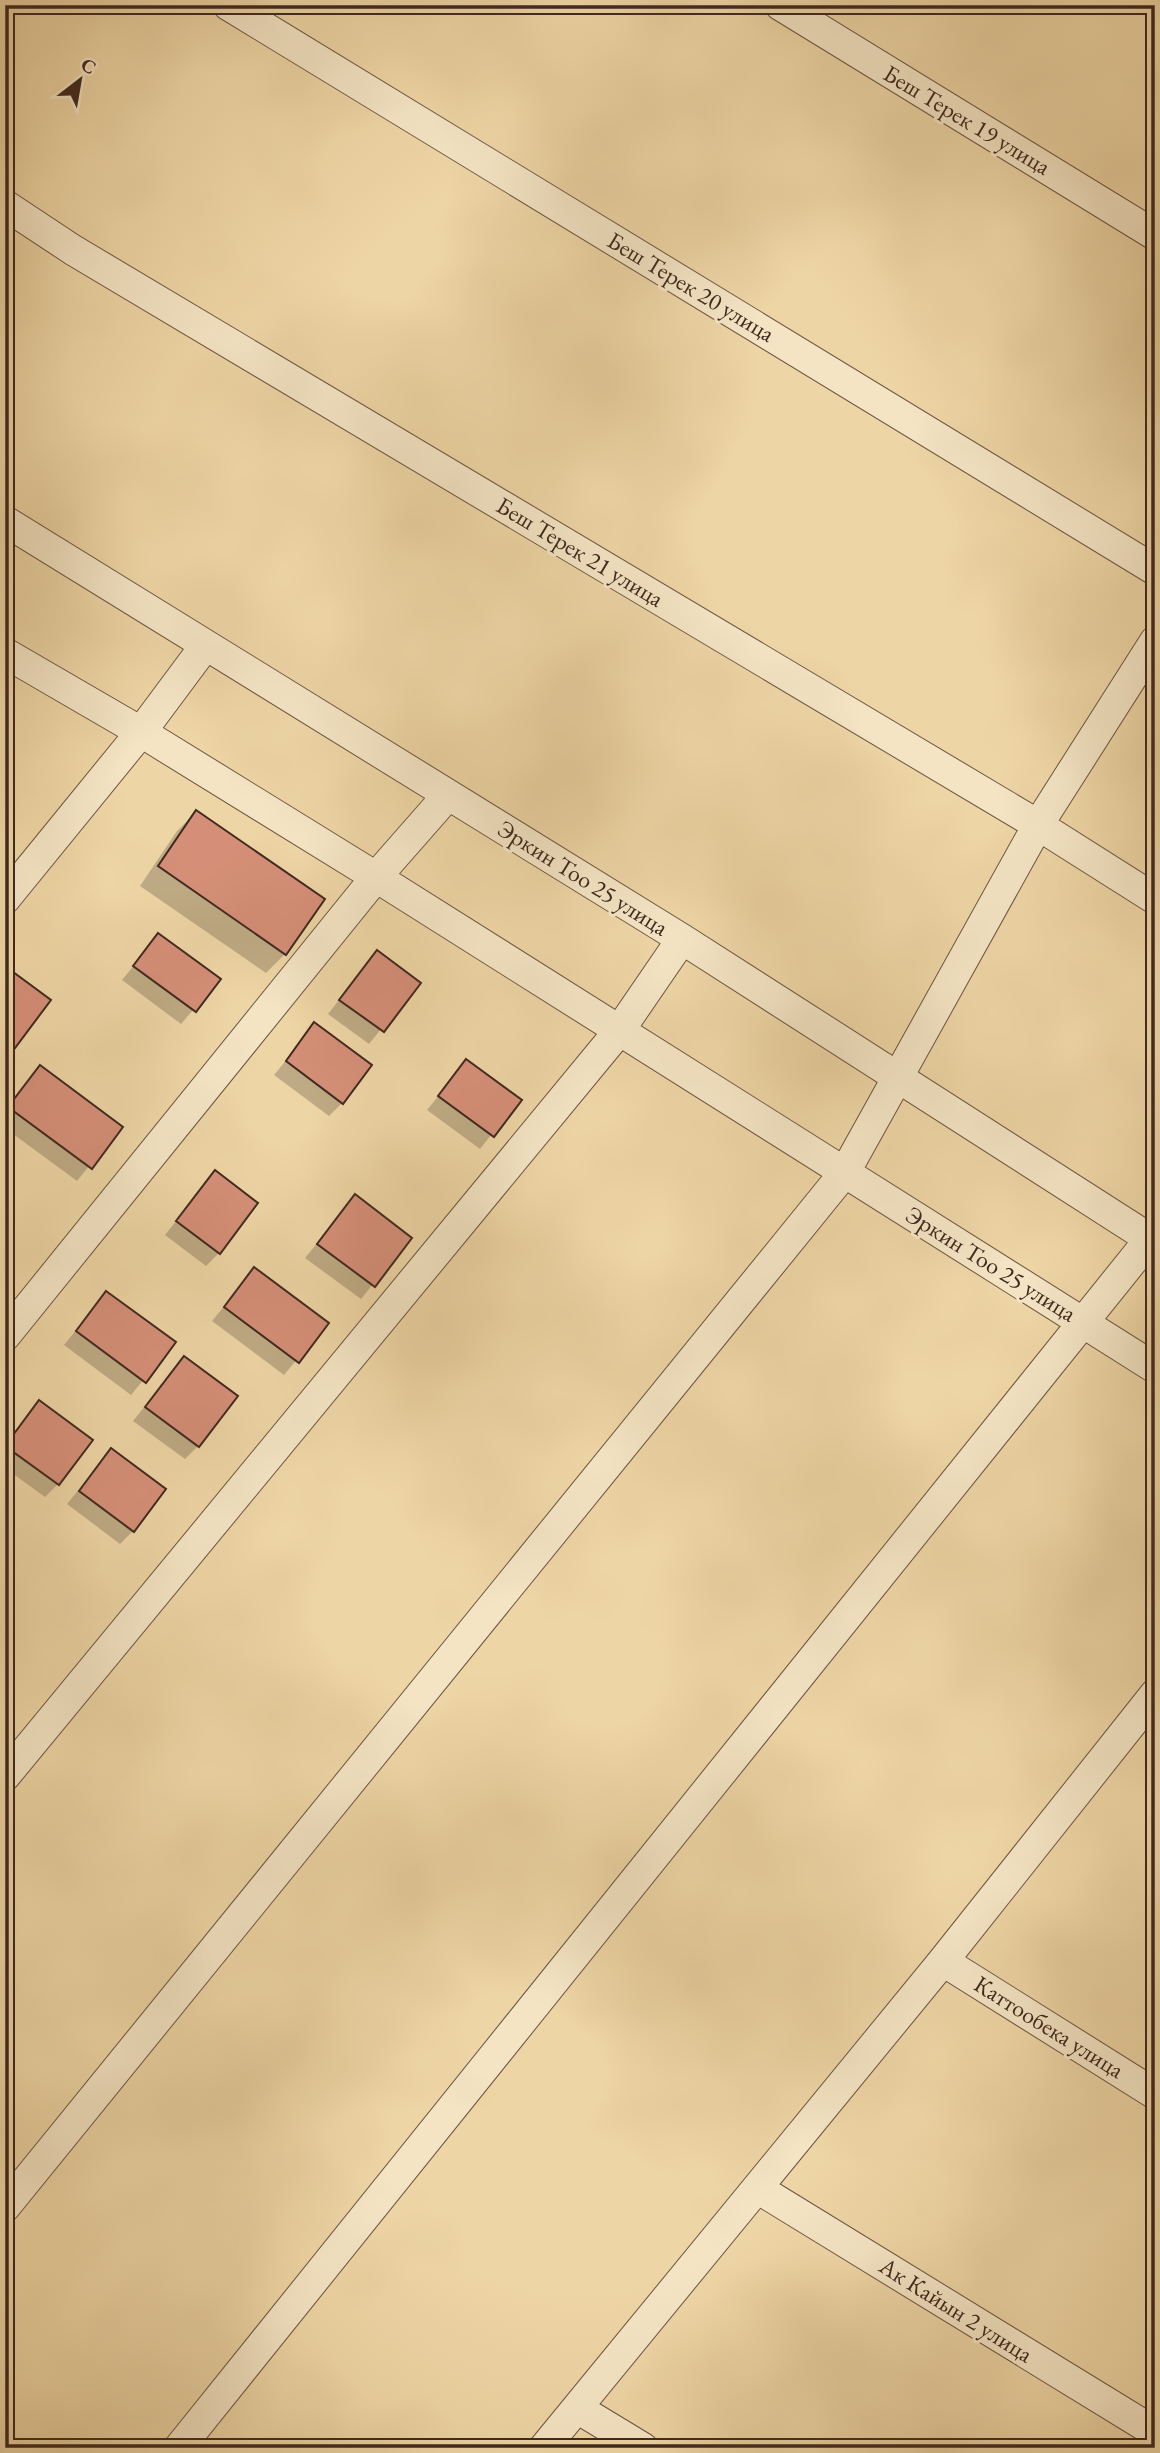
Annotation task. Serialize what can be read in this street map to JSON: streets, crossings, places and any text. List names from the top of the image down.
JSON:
{
  "streets": {
    "street": [
      "Беш Терек 19 улица",
      "Беш Терек 20 улица",
      "Беш Терек 21 улица",
      "Эркин Тоо 25 улица",
      "Каттообека улица",
      "Ак Кайын 2 улица"
    ]
  },
  "north": "top right"
}
